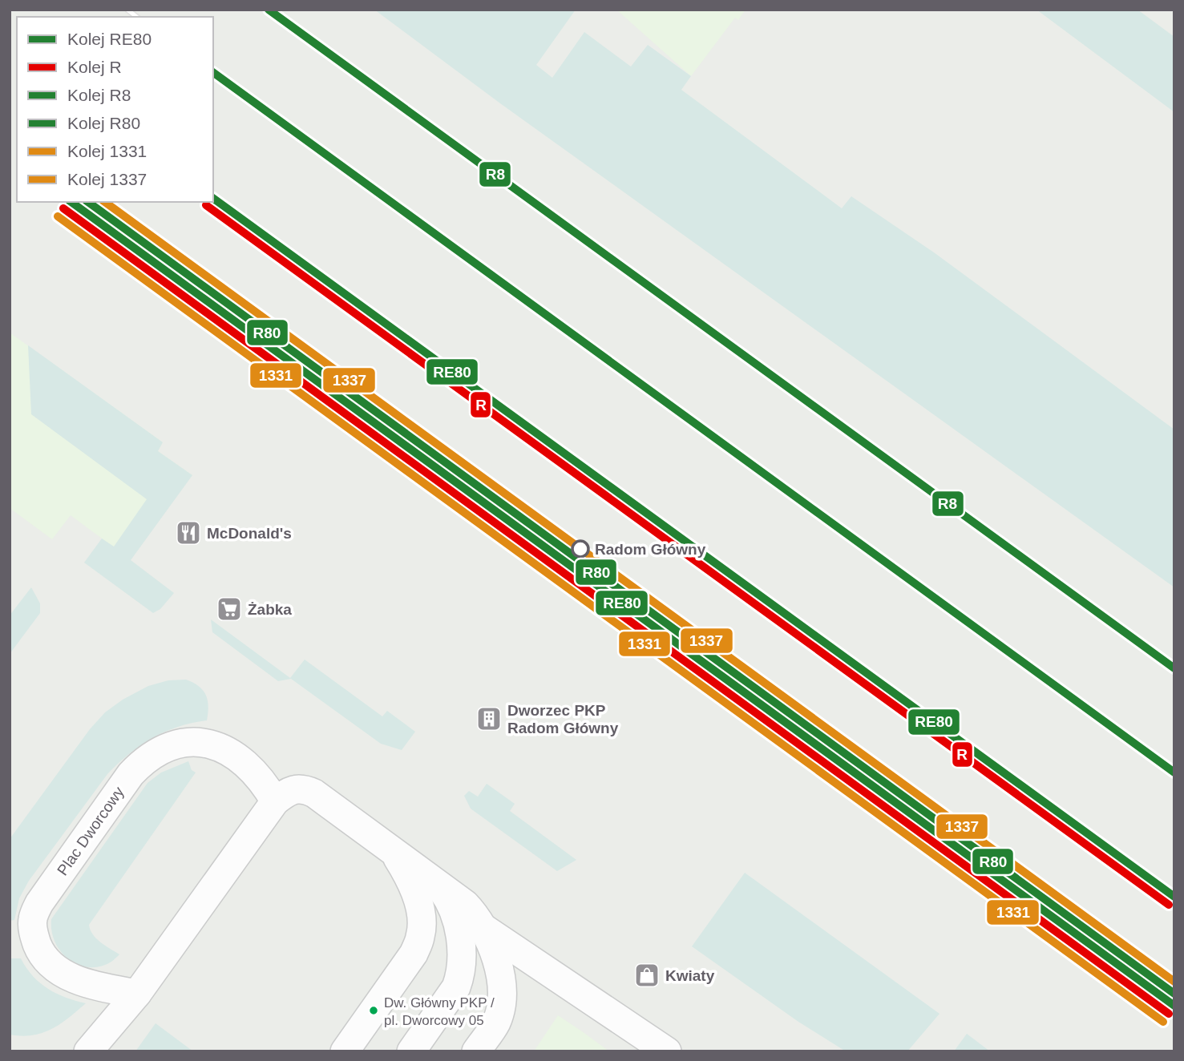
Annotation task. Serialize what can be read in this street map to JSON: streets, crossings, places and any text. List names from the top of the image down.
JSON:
{
  "streets": {
    "lane": ["Plac Dworcowy"]
  },
  "places": {
    "restaurant": ["McDonald's"],
    "other": ["Radom Główny", "Dw. Główny PKP / pl. Dworcowy 05"],
    "supermarket": ["Żabka"],
    "building": ["Dworzec PKP Radom Główny"],
    "shop": ["Kwiaty"]
  },
  "lines": [
    "rail line R8",
    "rail line RE80",
    "rail line R80",
    "rail line 1337",
    "rail line R",
    "rail line 1331"
  ],
  "legend": [
    "Kolej RE80",
    "Kolej R",
    "Kolej R8",
    "Kolej R80",
    "Kolej 1331",
    "Kolej 1337"
  ]
}
